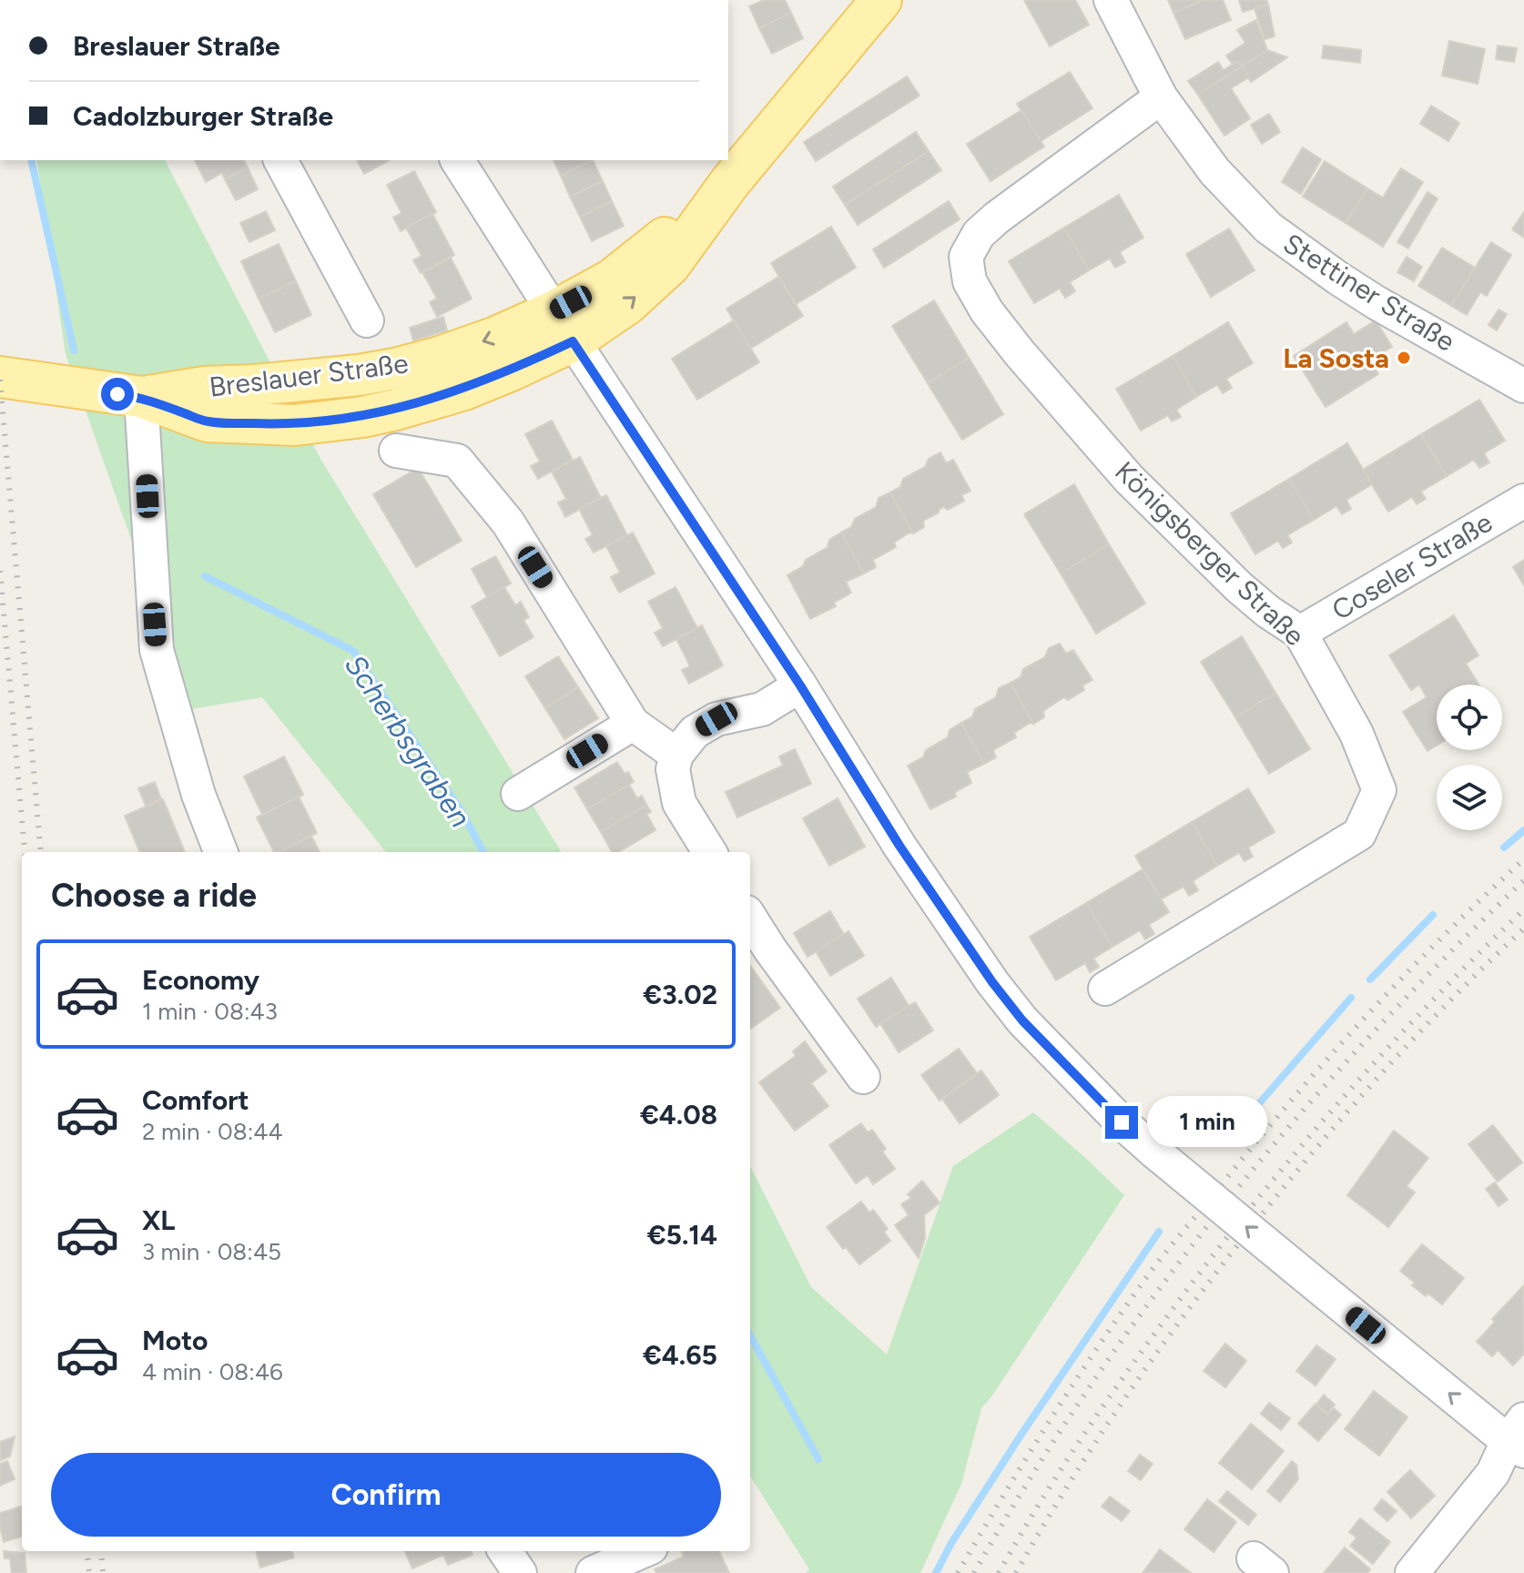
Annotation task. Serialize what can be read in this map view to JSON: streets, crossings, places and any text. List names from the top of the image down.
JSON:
{
  "streets": {
    "main road": ["Breslauer Straße"],
    "street": ["Stettiner Straße", "Königsberger Straße", "Coseler Straße"]
  },
  "crossings": [
    ["Stettiner Straße", "Königsberger Straße"],
    ["Königsberger Straße", "Coseler Straße"]
  ],
  "water": ["Scherbsgraben"],
  "places": ["La Sosta"],
  "page": {
    "banner": ["Breslauer Straße", "Cadolzburger Straße"],
    "heading": "Choose a ride",
    "list": [
      {
        "name": "Economy",
        "note": "1 min · 08:43",
        "value": "€3.02"
      },
      {
        "name": "Comfort",
        "note": "2 min · 08:44",
        "value": "€4.08"
      },
      {
        "name": "XL",
        "note": "3 min · 08:45",
        "value": "€5.14"
      },
      {
        "name": "Moto",
        "note": "4 min · 08:46",
        "value": "€4.65"
      }
    ],
    "bubble": "1 min",
    "buttons": "Confirm"
  }
}
